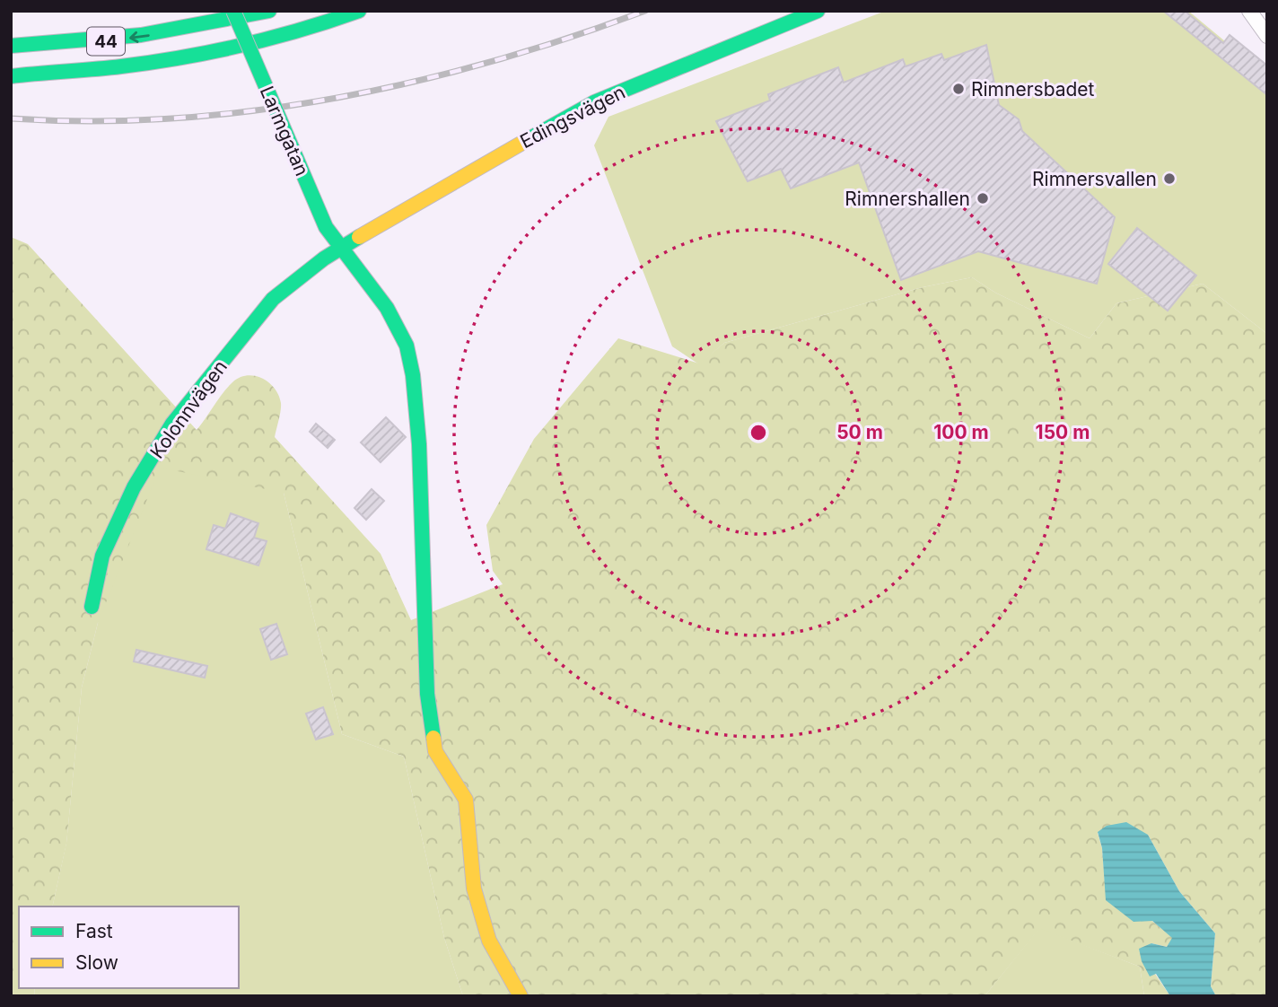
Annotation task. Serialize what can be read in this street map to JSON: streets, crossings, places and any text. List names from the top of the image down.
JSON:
{
  "streets": {
    "main road": [
      "44",
      "Edingsvägen",
      "Larmgatan",
      "Kolonnvägen"
    ]
  },
  "crossings": [
    ["Edingsvägen", "Larmgatan"],
    ["Edingsvägen", "Kolonnvägen"],
    ["Larmgatan", "Kolonnvägen"]
  ],
  "places": ["Rimnersbadet", "Rimnersvallen", "Rimnershallen"],
  "legend": ["Fast", "Slow"],
  "rings": ["50 m", "100 m", "150 m"]
}
